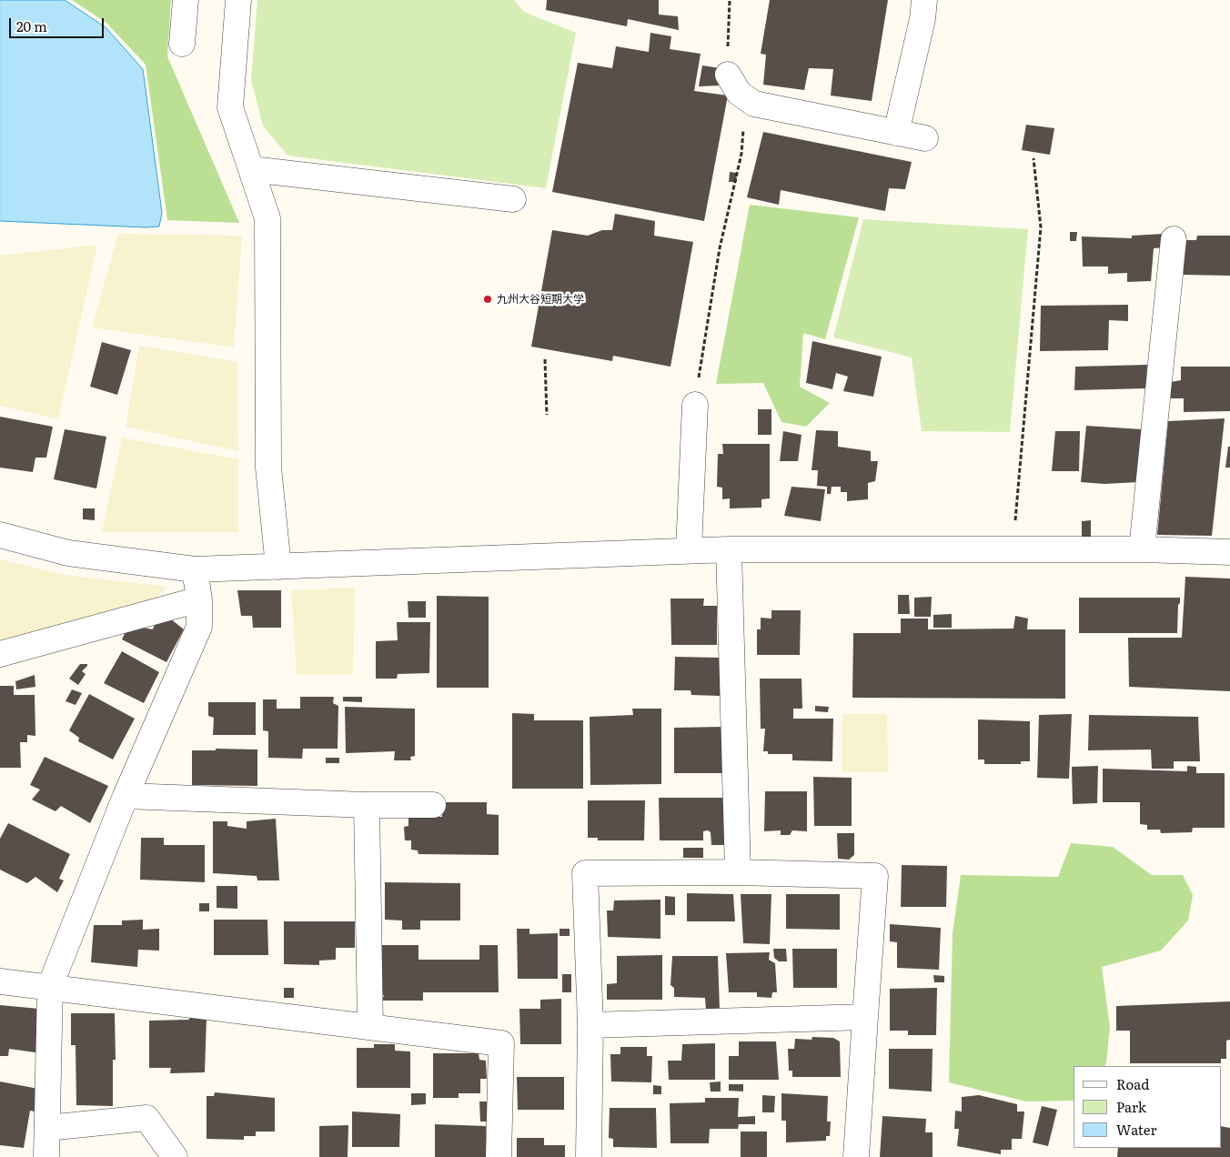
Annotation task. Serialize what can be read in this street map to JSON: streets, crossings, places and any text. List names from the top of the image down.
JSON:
{
  "places": ["九州大谷短期大学"],
  "legend": ["Road", "Park", "Water"],
  "scale_bar": "20 m"
}
